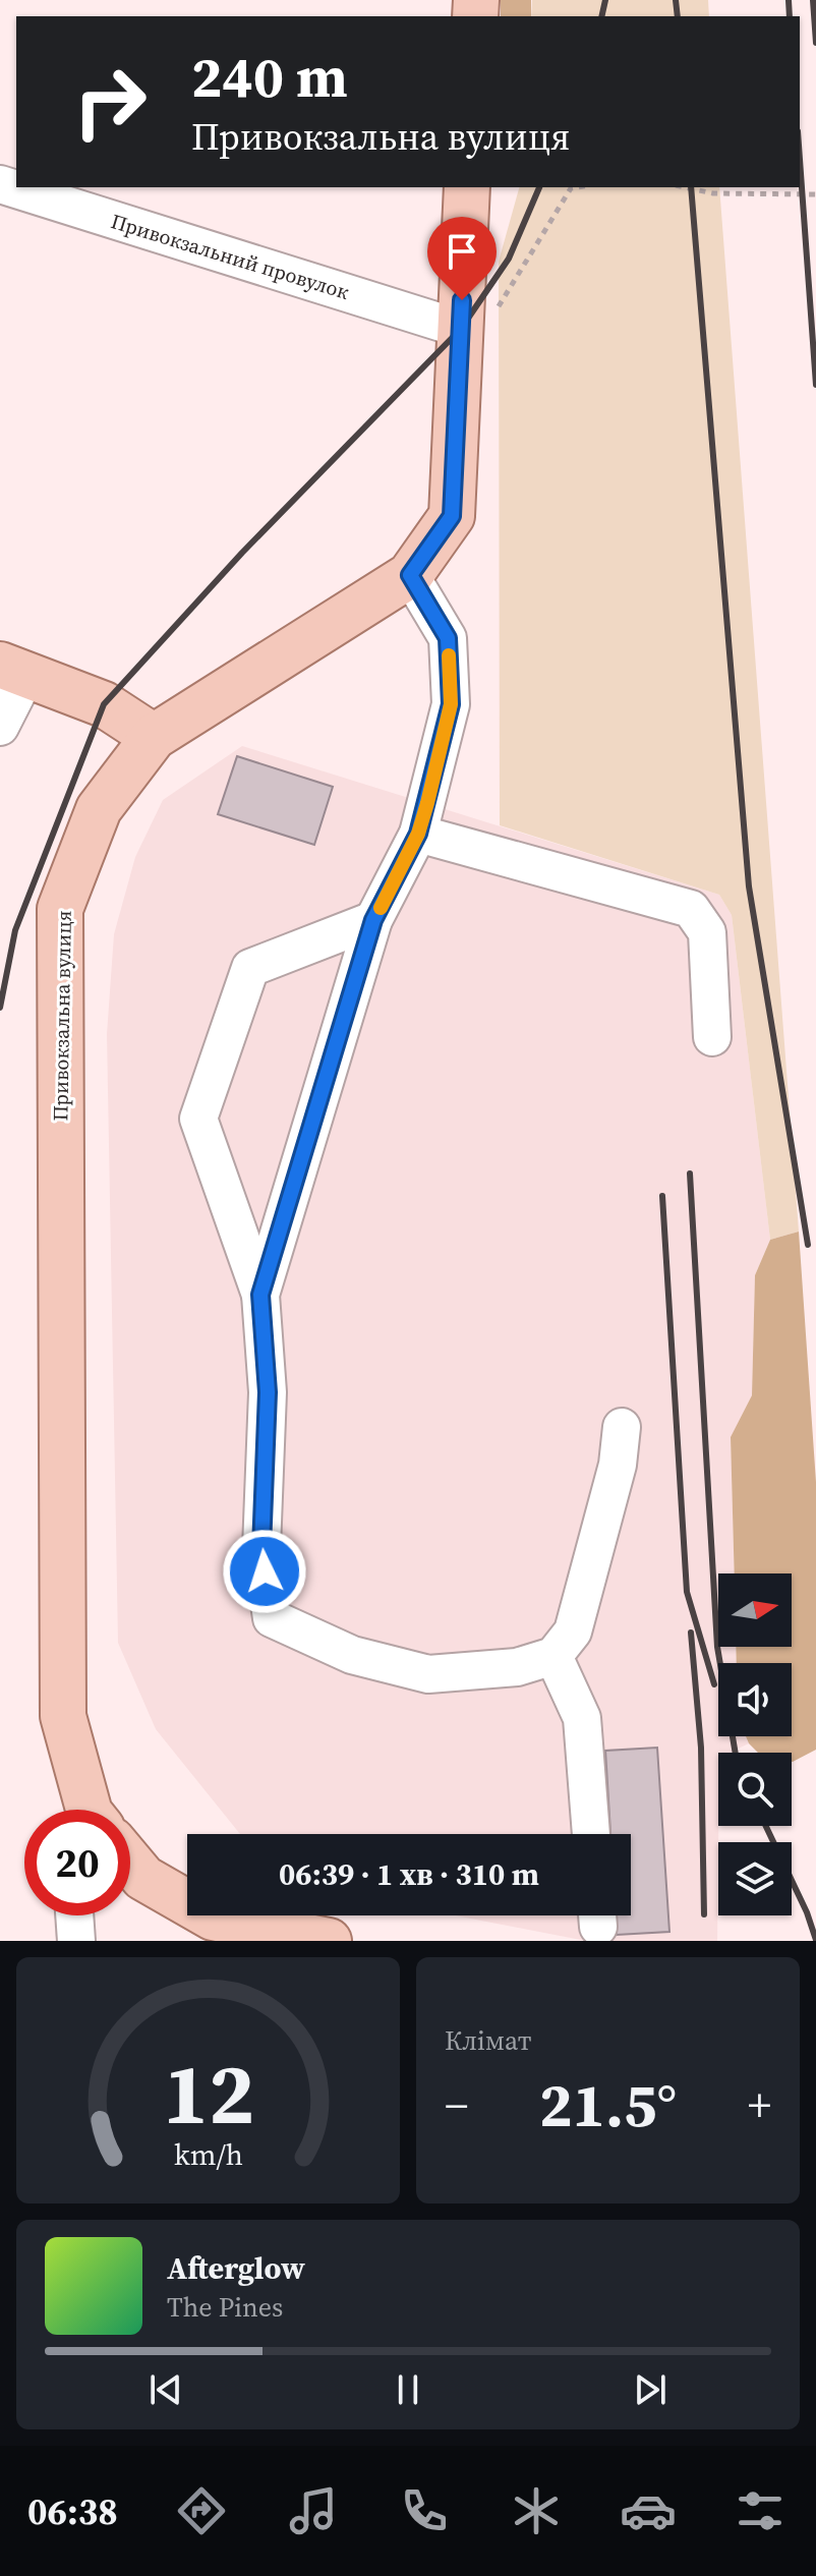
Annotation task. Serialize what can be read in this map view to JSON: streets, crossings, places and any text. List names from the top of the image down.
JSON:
{
  "streets": {
    "main road": ["Привокзальна вулиця"],
    "street": ["Привокзальний провулок"]
  },
  "crossings": [
    ["Привокзальний провулок", "Привокзальна вулиця"]
  ],
  "north": "right",
  "page": {
    "turn": ["240 m", "Привокзальна вулиця"],
    "limit": "20",
    "trip": "06:39 · 1 хв · 310 m",
    "tile": "Клімат",
    "heat": ["−", "21.5°", "+"],
    "song": ["Afterglow", "The Pines"],
    "tabs": "06:38",
    "gauge": ["12", "km/h"]
  }
}
